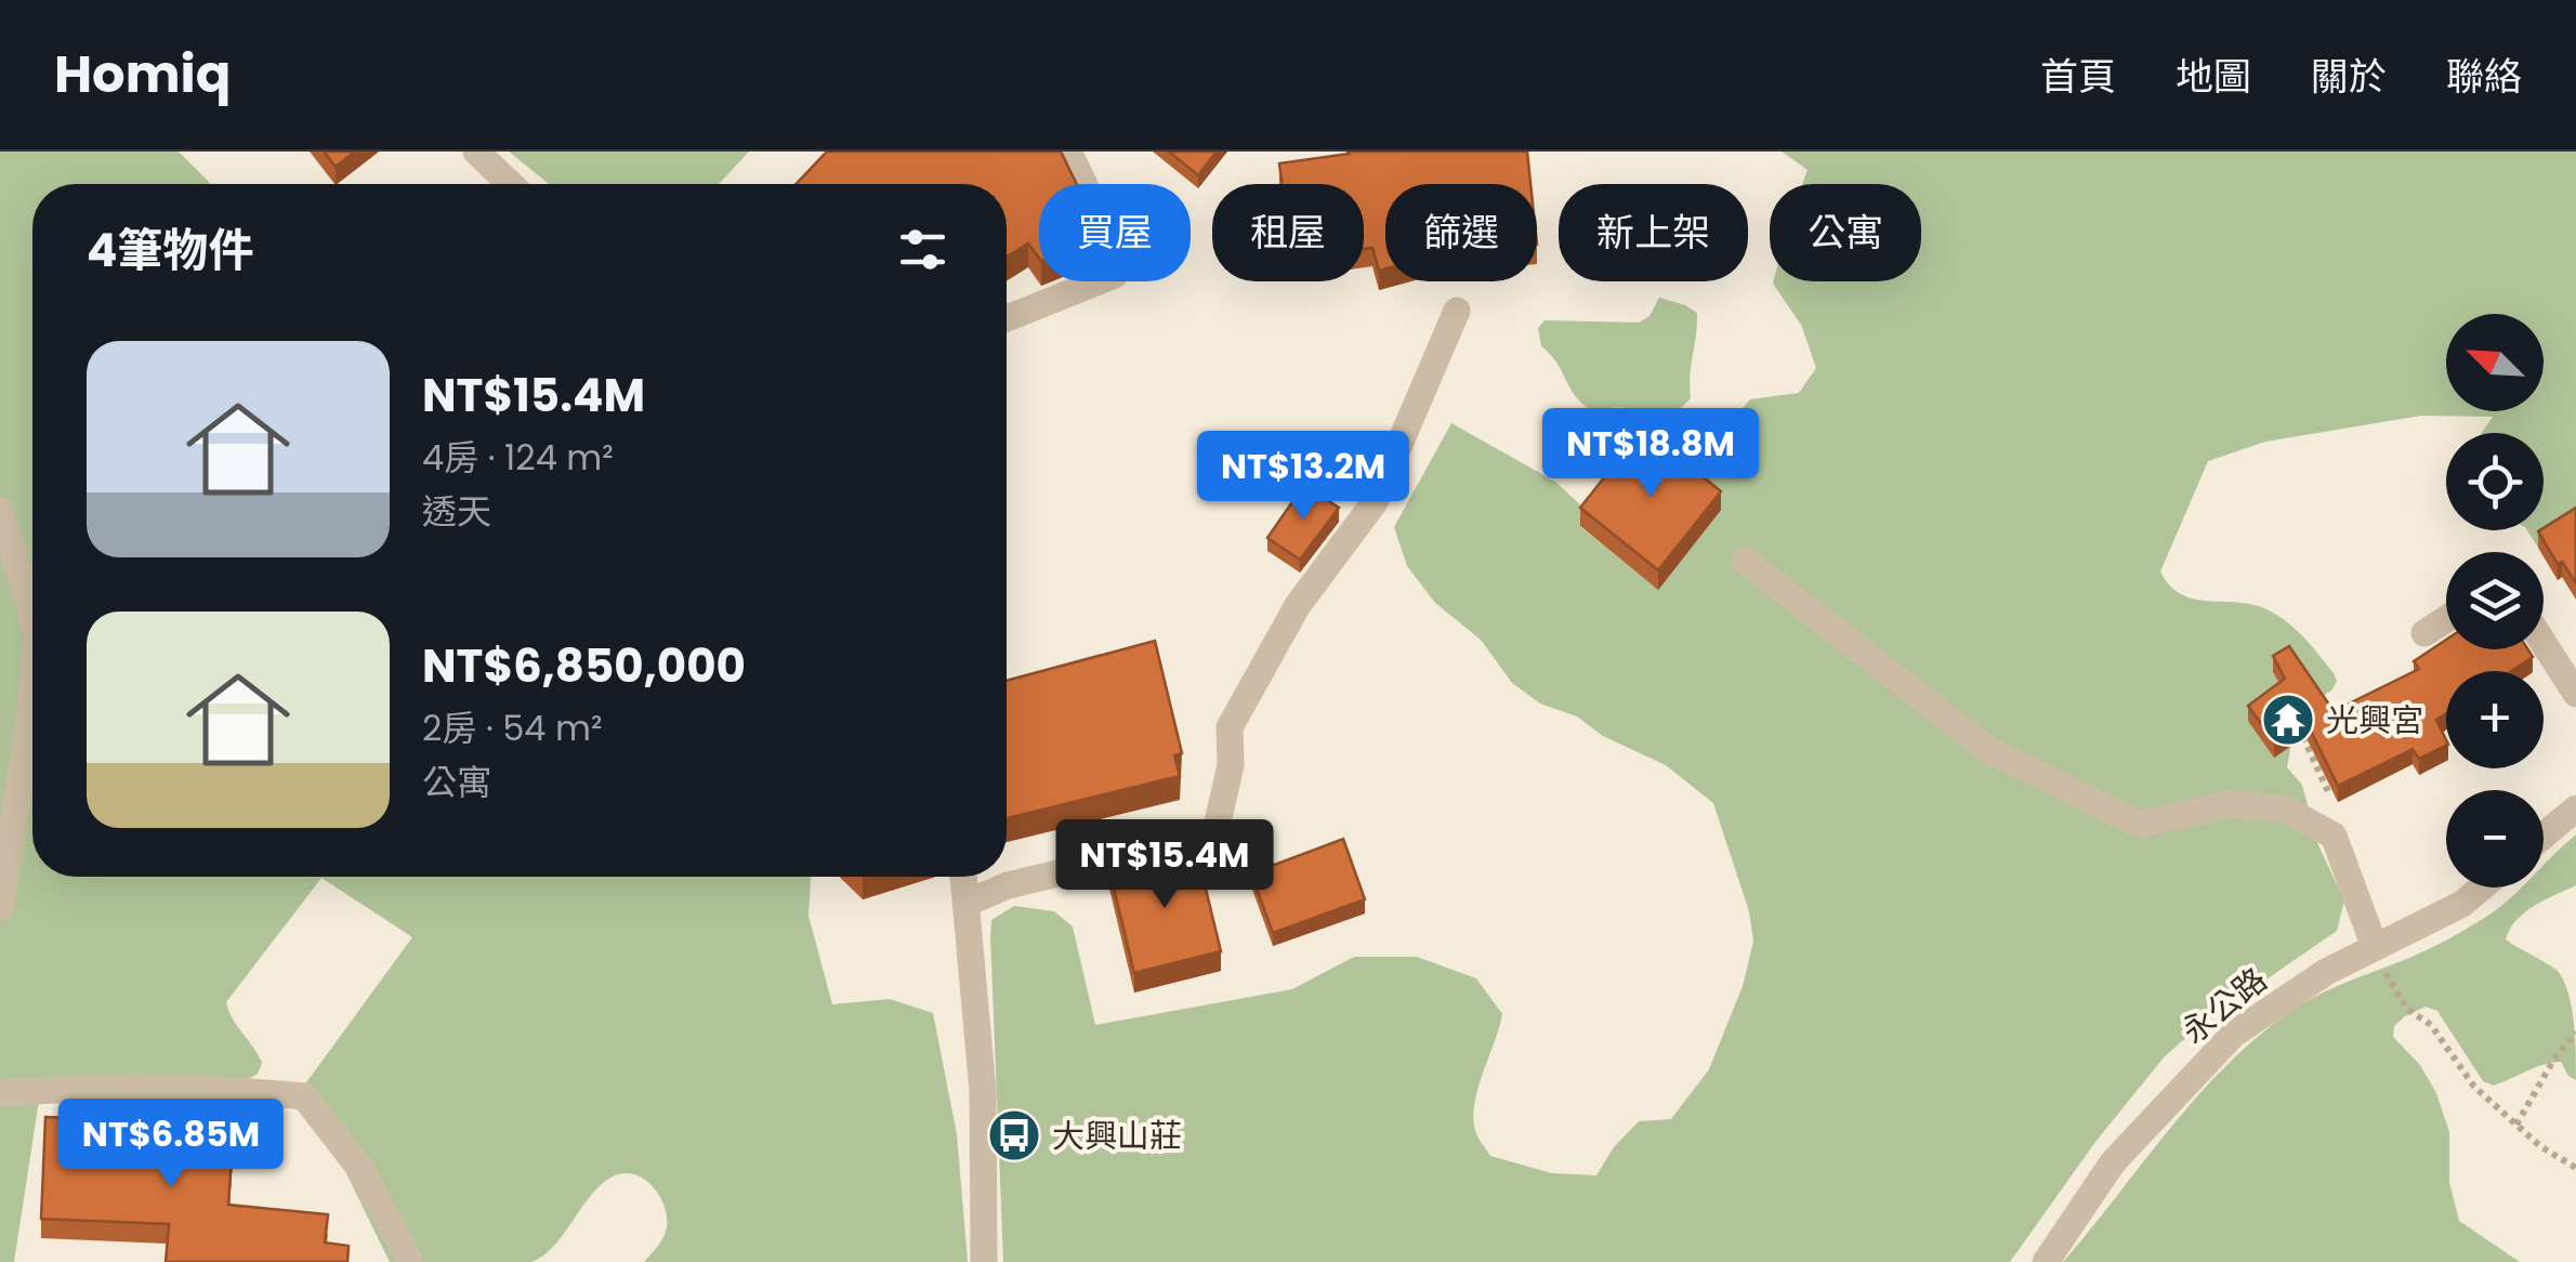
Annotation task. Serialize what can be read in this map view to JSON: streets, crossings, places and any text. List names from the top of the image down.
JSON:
{
  "streets": {
    "lane": ["永公路"]
  },
  "places": {
    "temple": ["光興宮"],
    "bus stop": ["大興山莊"]
  },
  "north": "top left",
  "page": {
    "header": "Homiq",
    "nav": [
      "首頁",
      "地圖",
      "關於",
      "聯絡"
    ],
    "chip": [
      "買屋",
      "租屋",
      "篩選",
      "新上架",
      "公寓"
    ],
    "heading": "4筆物件",
    "map_buttons": ["+", "−"],
    "list": [
      {
        "name": "NT$15.4M",
        "note": "4房 · 124 m² · 透天"
      },
      {
        "name": "NT$6,850,000",
        "note": "2房 · 54 m² · 公寓"
      }
    ],
    "price": [
      "NT$18.8M",
      "NT$13.2M",
      "NT$15.4M",
      "NT$6.85M"
    ]
  }
}
